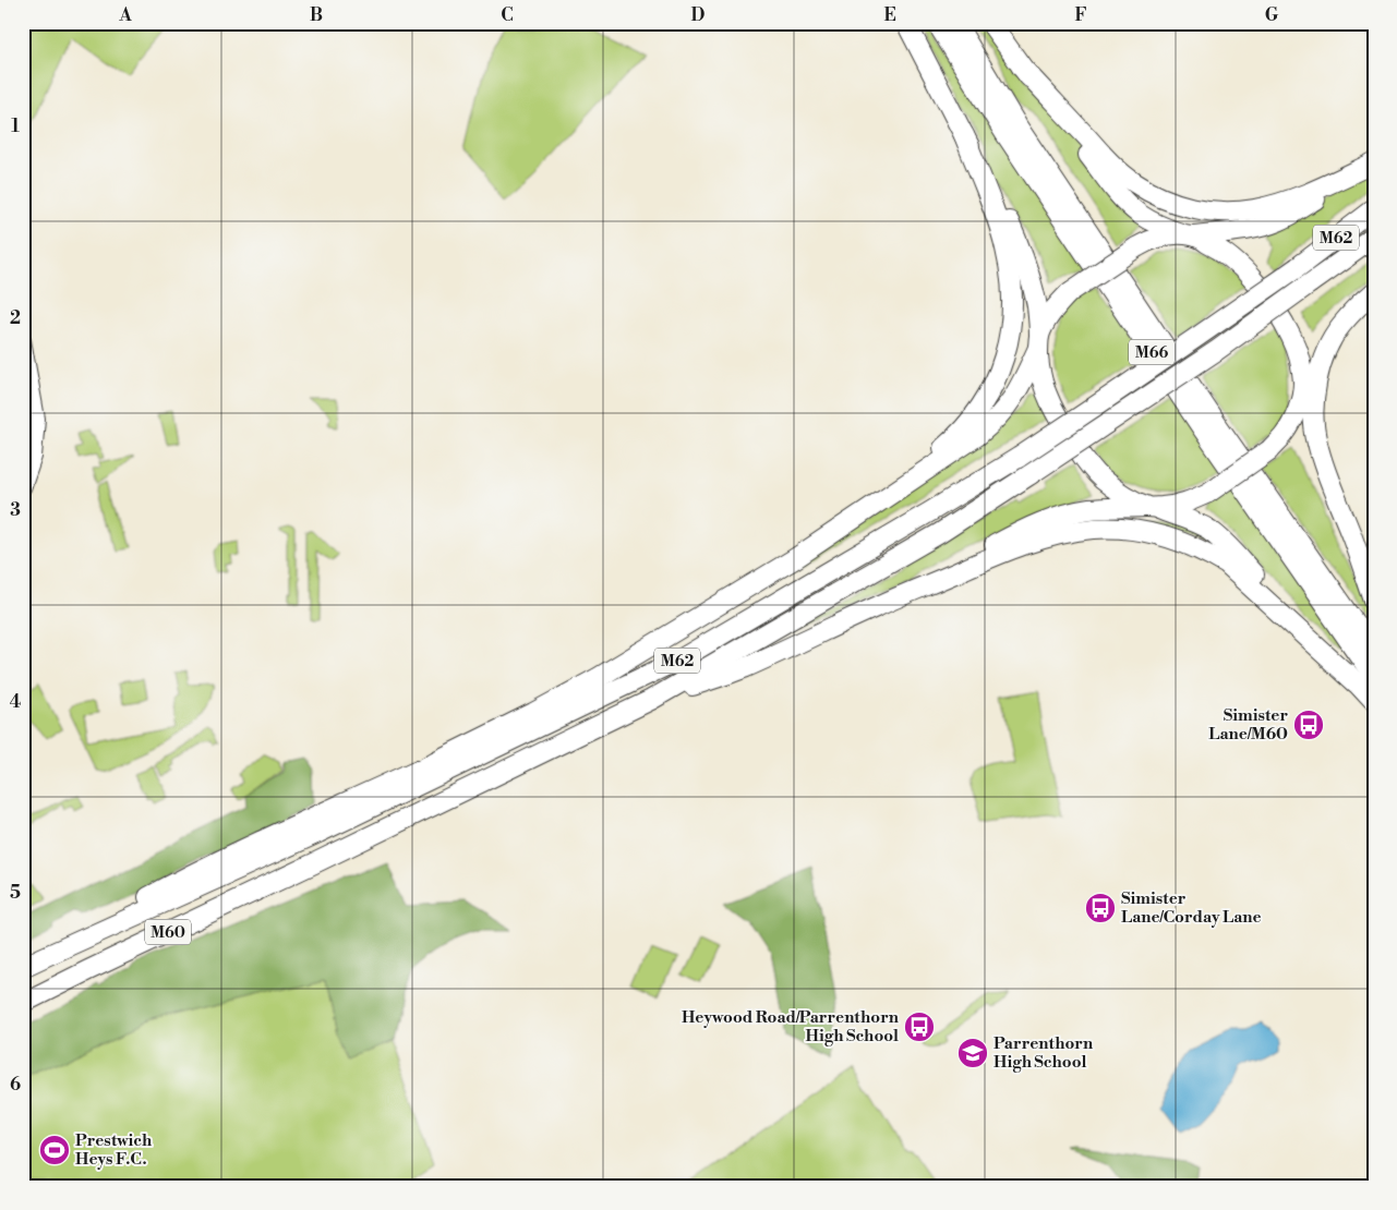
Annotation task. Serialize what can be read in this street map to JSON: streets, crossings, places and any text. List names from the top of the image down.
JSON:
{
  "streets": {
    "highway": ["M62", "M66", "M60"]
  },
  "crossings": [
    ["M62", "M60"]
  ],
  "places": {
    "bus stop": ["Simister Lane/M60", "Simister Lane/Corday Lane", "Heywood Road/Parrenthorn High School"],
    "school or university": ["Parrenthorn High School"],
    "sports": ["Prestwich Heys F.C."]
  },
  "grid": {
    "columns": [
      "A",
      "B",
      "C",
      "D",
      "E",
      "F",
      "G"
    ],
    "rows": [
      "1",
      "2",
      "3",
      "4",
      "5",
      "6"
    ]
  }
}
